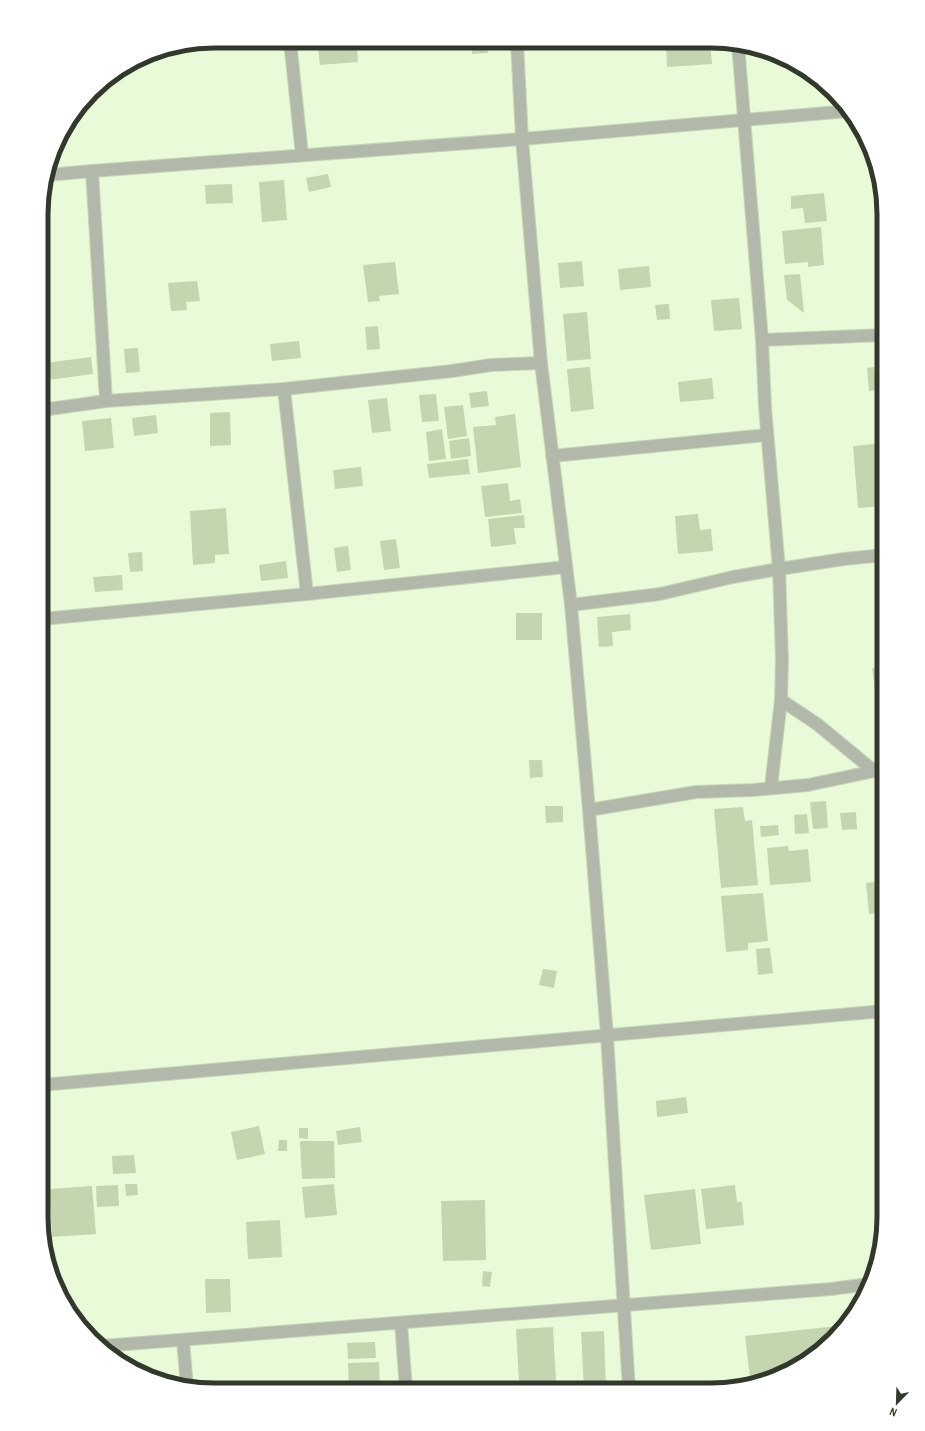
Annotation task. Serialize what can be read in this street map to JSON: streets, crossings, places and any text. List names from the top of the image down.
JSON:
{
  "north": "bottom left"
}
